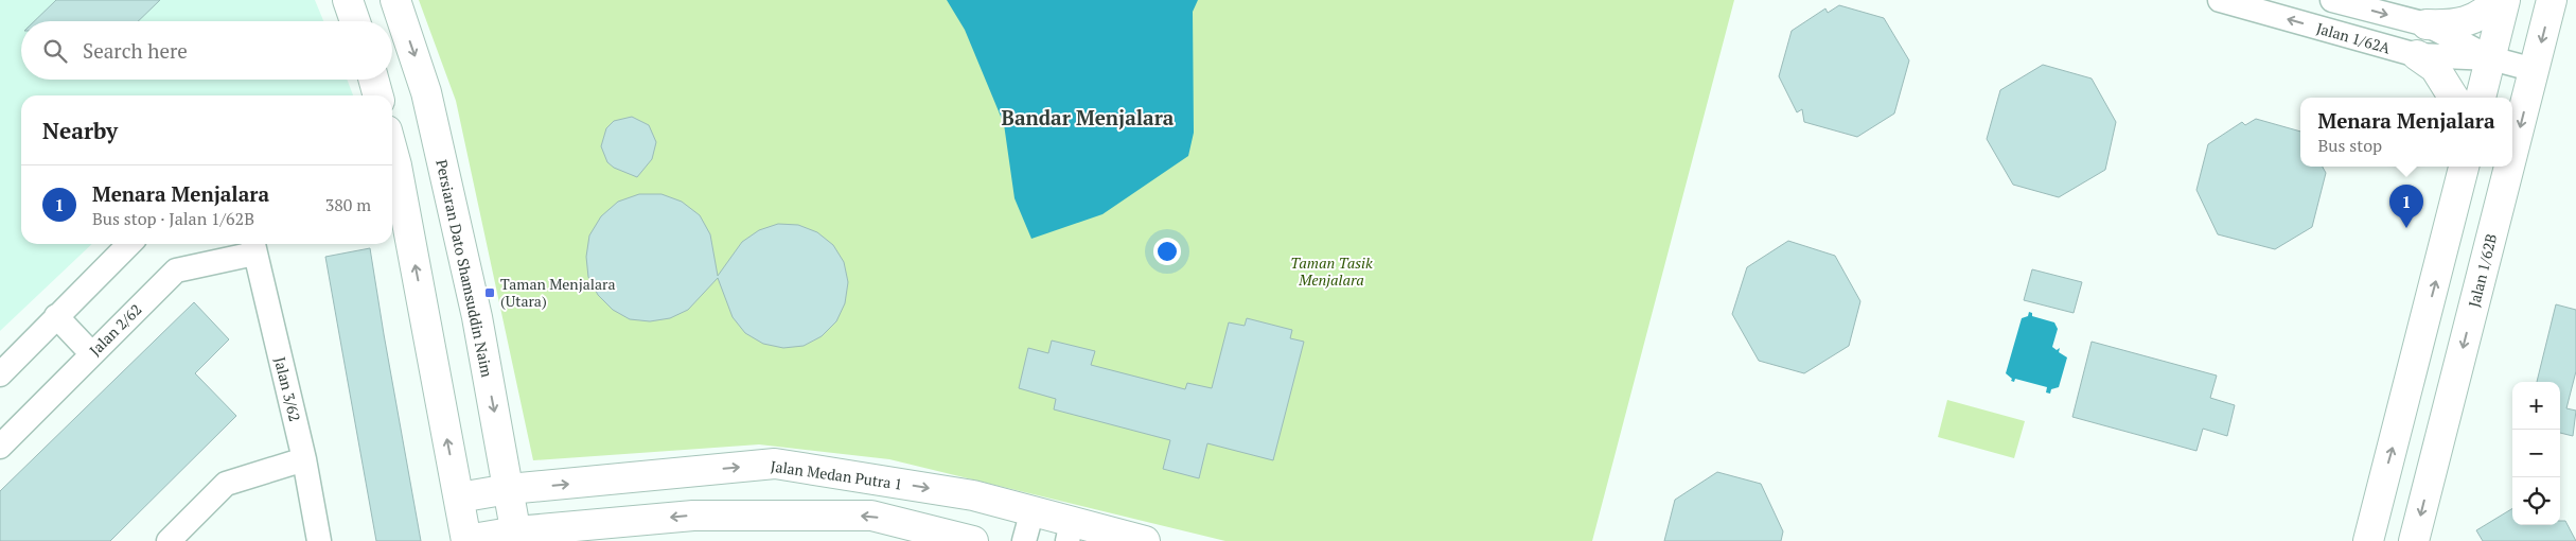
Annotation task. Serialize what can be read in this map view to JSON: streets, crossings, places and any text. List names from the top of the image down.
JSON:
{
  "streets": {
    "main road": ["Persiaran Dato Shamsuddin Naim", "Jalan 1/62B", "Jalan Medan Putra 1"],
    "street": ["Jalan 1/62A", "Jalan 2/62", "Jalan 3/62"]
  },
  "crossings": [
    ["Jalan 1/62A", "Jalan 1/62B"],
    ["Persiaran Dato Shamsuddin Naim", "Jalan Medan Putra 1"],
    ["Jalan 2/62", "Jalan 3/62"]
  ],
  "districts": ["Bandar Menjalara"],
  "parks": ["Taman Tasik Menjalara"],
  "places": {
    "transit": ["Taman Menjalara (Utara)"]
  },
  "page": {
    "search": "Search here",
    "heading": "Nearby",
    "popup": ["Menara Menjalara", "Bus stop"],
    "list": [
      {
        "mark": "1",
        "name": "Menara Menjalara",
        "note": "Bus stop · Jalan 1/62B",
        "value": "380 m"
      }
    ],
    "pins": "1",
    "map_buttons": ["+", "−"]
  }
}
